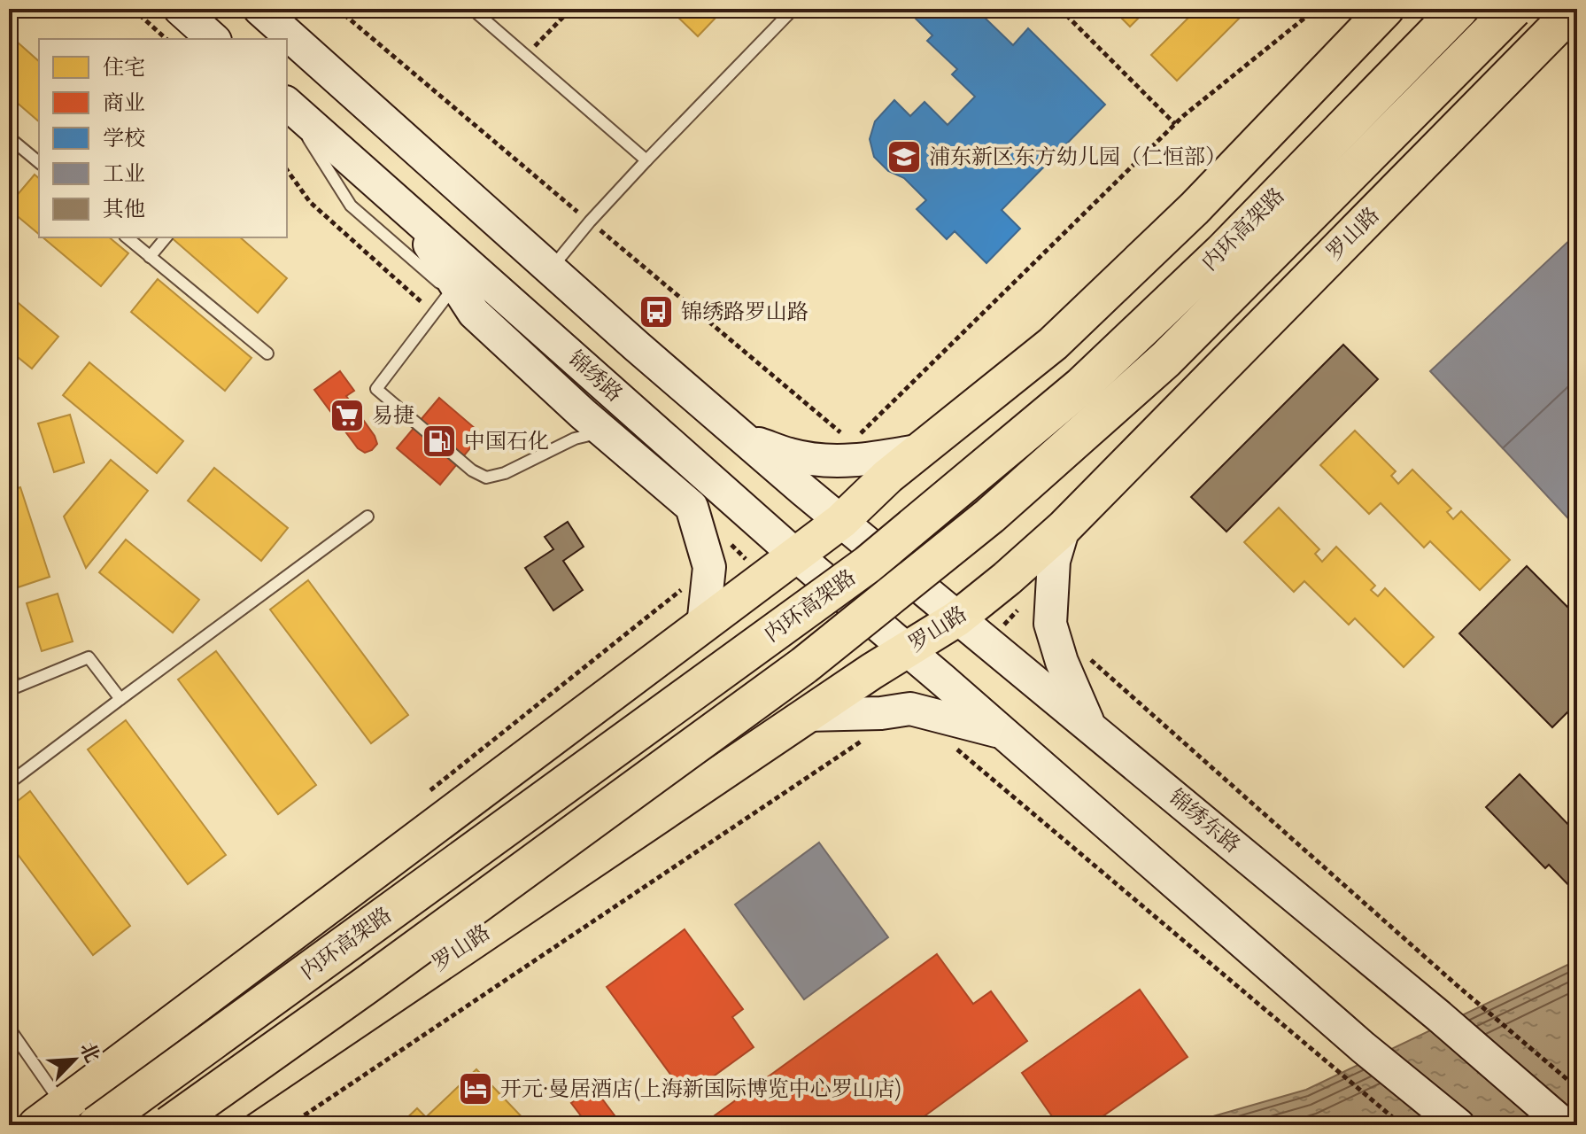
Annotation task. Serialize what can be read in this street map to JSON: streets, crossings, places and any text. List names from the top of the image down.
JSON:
{
  "streets": {
    "highway": ["内环高架路"],
    "main road": ["罗山路", "锦绣路", "锦绣东路"]
  },
  "crossings": [
    ["罗山路", "锦绣路"],
    ["罗山路", "锦绣东路"]
  ],
  "places": {
    "school or university": ["浦东新区东方幼儿园（仁恒部）"],
    "bus stop": ["锦绣路罗山路"],
    "supermarket": ["易捷"],
    "fuel station": ["中国石化"],
    "hotel": ["开元·曼居酒店(上海新国际博览中心罗山店)"]
  },
  "legend": [
    "住宅",
    "商业",
    "学校",
    "工业",
    "其他"
  ],
  "north": "top right"
}
